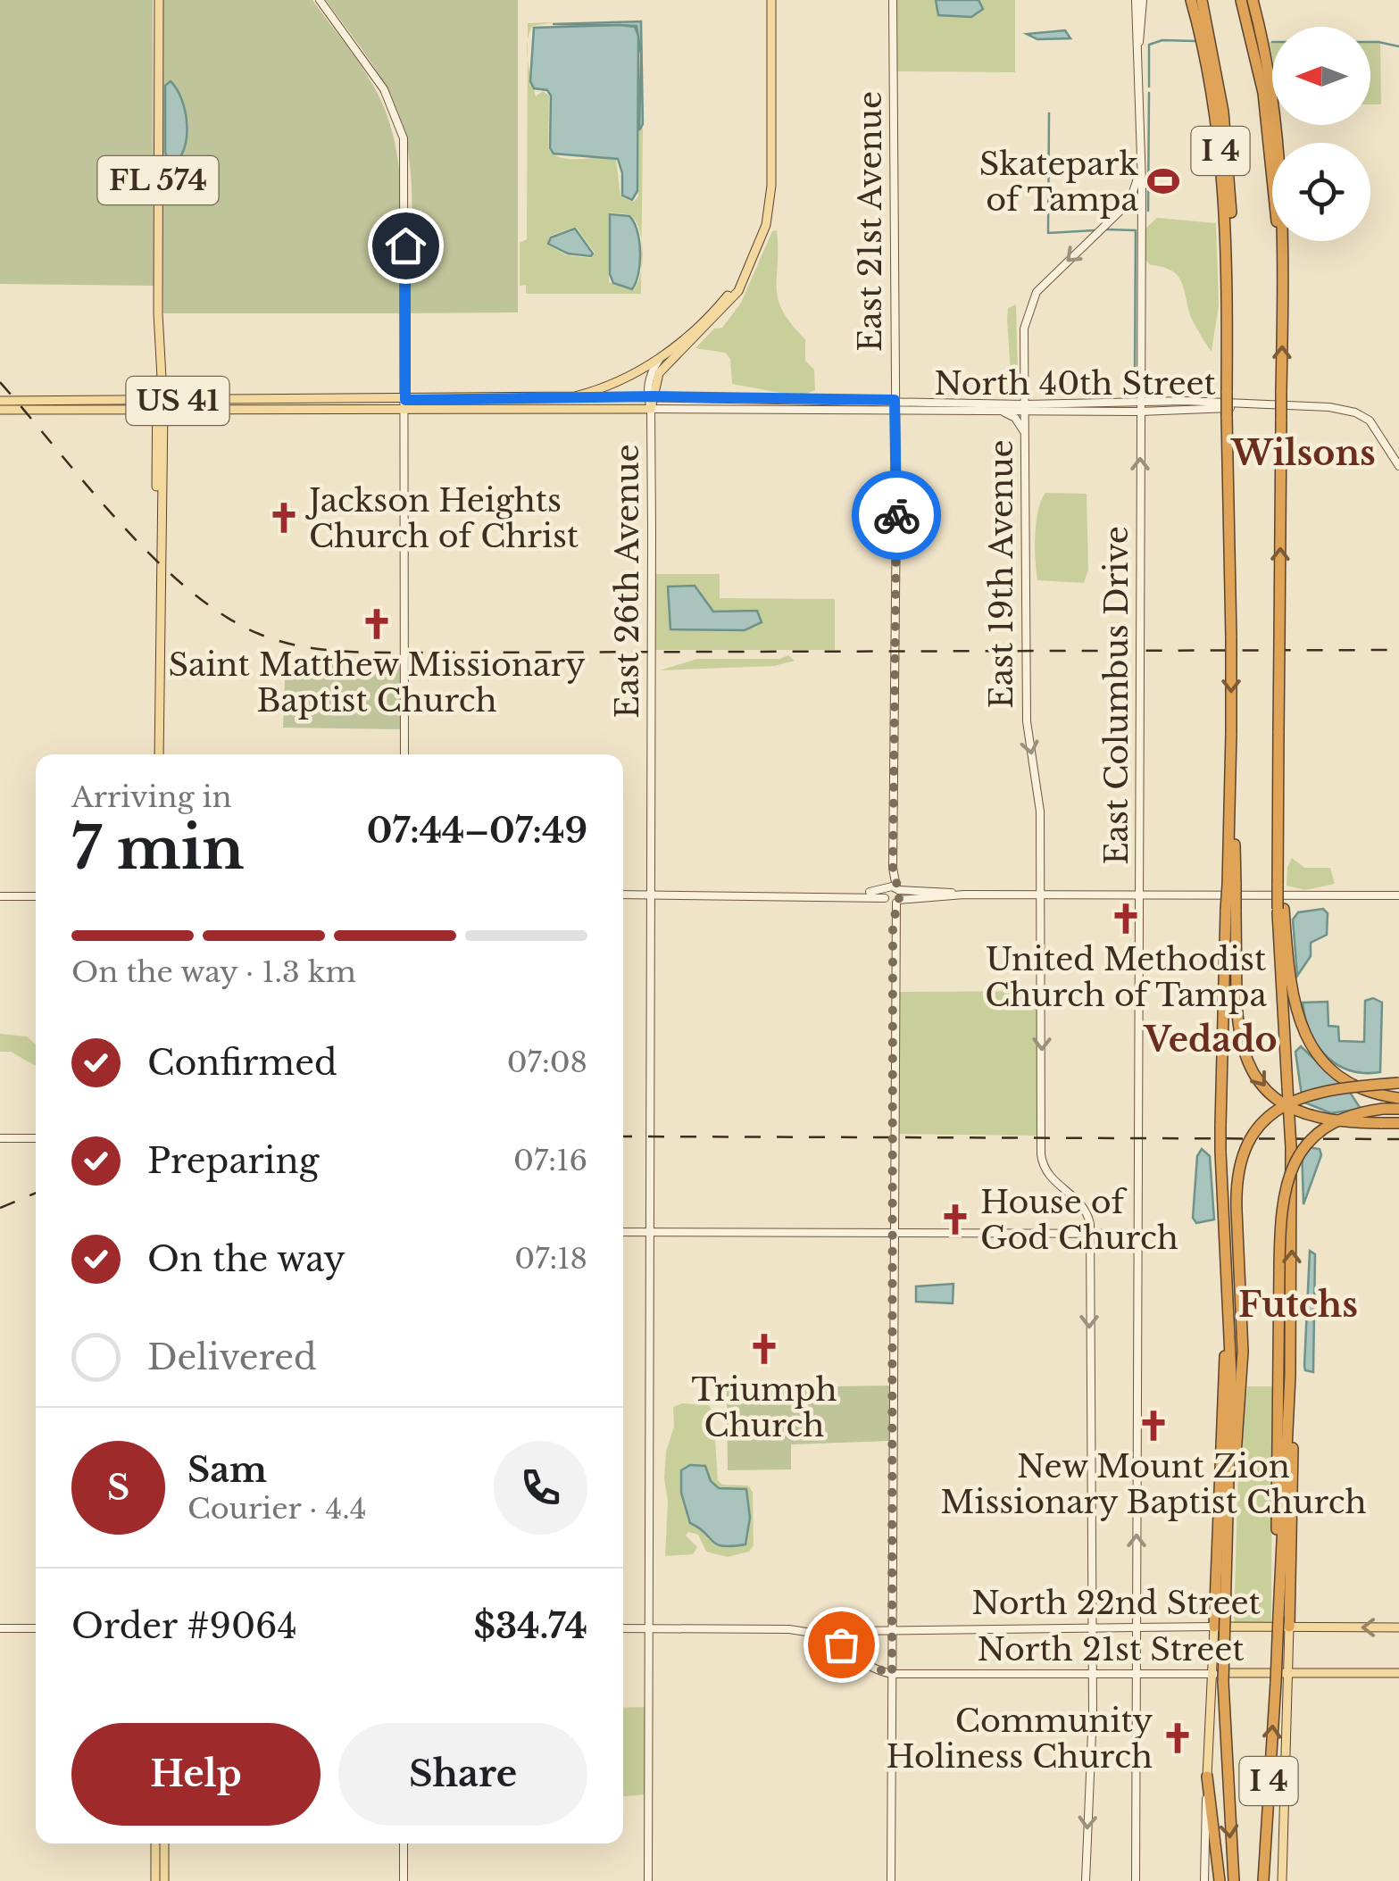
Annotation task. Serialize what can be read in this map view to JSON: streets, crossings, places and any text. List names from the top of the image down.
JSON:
{
  "streets": {
    "highway": ["I 4"],
    "main road": [
      "FL 574",
      "East 21st Avenue",
      "North 40th Street",
      "US 41",
      "East 19th Avenue",
      "East 26th Avenue",
      "East Columbus Drive",
      "North 22nd Street",
      "North 21st Street"
    ]
  },
  "crossings": [
    ["FL 574", "North 40th Street"],
    ["East 21st Avenue", "North 40th Street"],
    ["East 21st Avenue", "North 22nd Street"],
    ["East 21st Avenue", "North 21st Street"],
    ["North 40th Street", "US 41"],
    ["North 40th Street", "East 19th Avenue"],
    ["North 40th Street", "East 26th Avenue"],
    ["North 40th Street", "East Columbus Drive"],
    ["US 41", "East 26th Avenue"],
    ["East 19th Avenue", "East Columbus Drive"],
    ["East Columbus Drive", "North 22nd Street"],
    ["East Columbus Drive", "North 21st Street"],
    ["North 22nd Street", "North 21st Street"]
  ],
  "one_way": ["East 19th Avenue"],
  "districts": ["Wilsons", "Vedado", "Futchs"],
  "places": {
    "sports": ["Skatepark of Tampa"],
    "church": [
      "Jackson Heights Church of Christ",
      "Saint Matthew Missionary Baptist Church",
      "United Methodist Church of Tampa",
      "House of God Church",
      "Triumph Church",
      "New Mount Zion Missionary Baptist Church",
      "Community Holiness Church"
    ]
  },
  "north": "left",
  "page": {
    "heading": ["7 min", "Arriving in", "07:44–07:49"],
    "panel": [
      "Sam",
      "Courier · 4.4",
      "Order #9064",
      "$34.74"
    ],
    "bar": "On the way · 1.3 km",
    "list": [
      ["Confirmed", "07:08"],
      ["Preparing", "07:16"],
      ["On the way", "07:18"],
      "Delivered"
    ],
    "round": "S",
    "buttons": ["Help", "Share"]
  }
}
